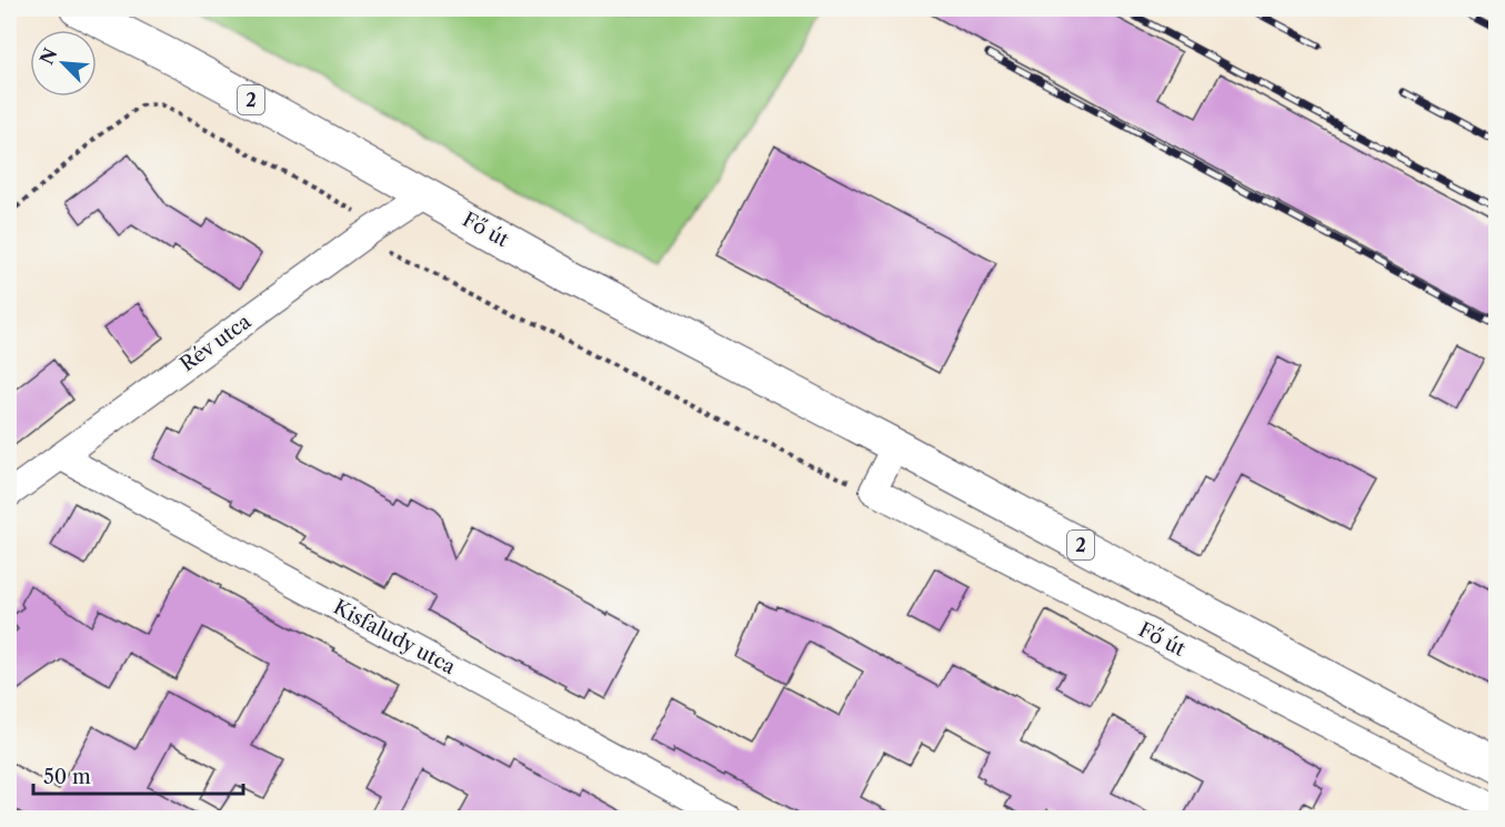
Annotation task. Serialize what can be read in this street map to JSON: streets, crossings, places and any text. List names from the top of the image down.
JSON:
{
  "streets": {
    "main road": ["2", "Fő út"],
    "street": ["Rév utca", "Kisfaludy utca"]
  },
  "crossings": [
    ["Fő út", "Rév utca"],
    ["Rév utca", "Kisfaludy utca"]
  ],
  "scale_bar": "50 m",
  "north": "top left"
}
